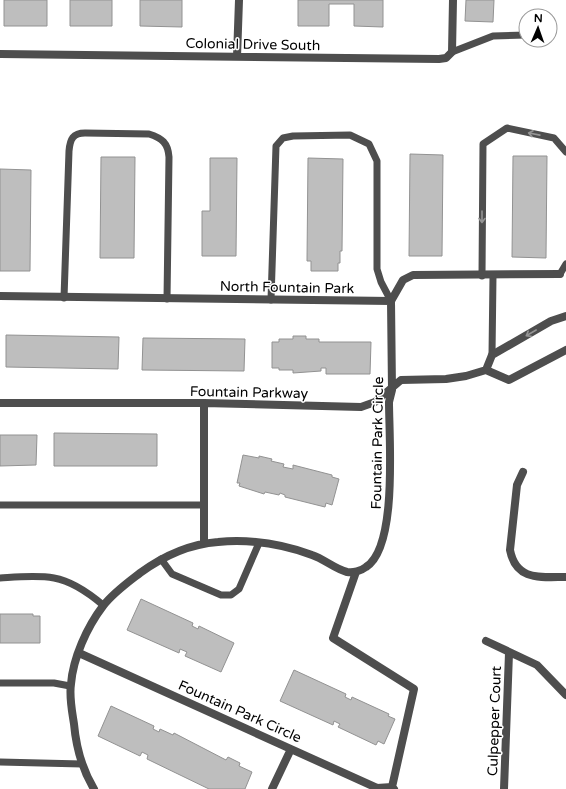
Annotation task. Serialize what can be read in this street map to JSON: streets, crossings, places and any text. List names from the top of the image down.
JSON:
{
  "streets": {
    "street": [
      "Colonial Drive South",
      "North Fountain Park",
      "Fountain Parkway",
      "Fountain Park Circle",
      "Culpepper Court"
    ]
  },
  "crossings": [
    ["North Fountain Park", "Fountain Park Circle"],
    ["Fountain Parkway", "Fountain Park Circle"]
  ],
  "north": "top"
}
